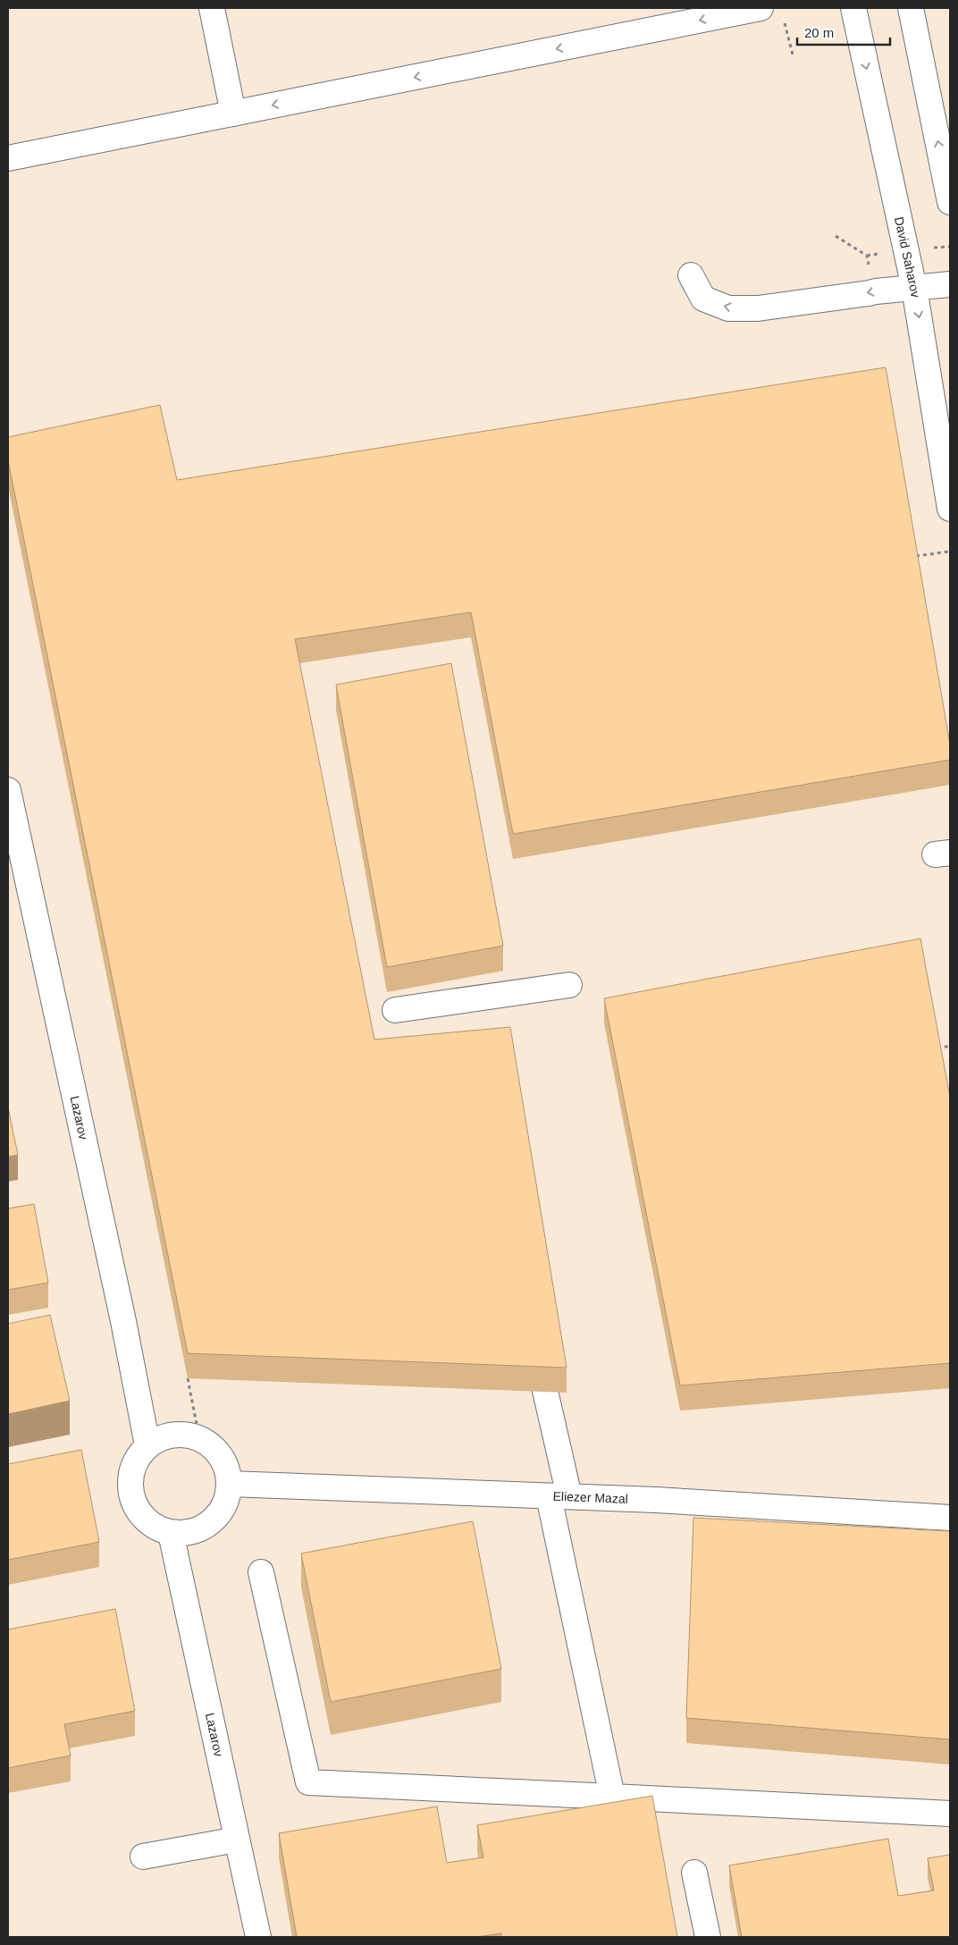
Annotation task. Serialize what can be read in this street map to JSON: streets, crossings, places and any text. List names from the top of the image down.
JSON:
{
  "streets": {
    "street": ["David Saharov", "Lazarov", "Eliezer Mazal"]
  },
  "crossings": [
    ["Lazarov", "Eliezer Mazal"]
  ],
  "scale_bar": "20 m"
}
